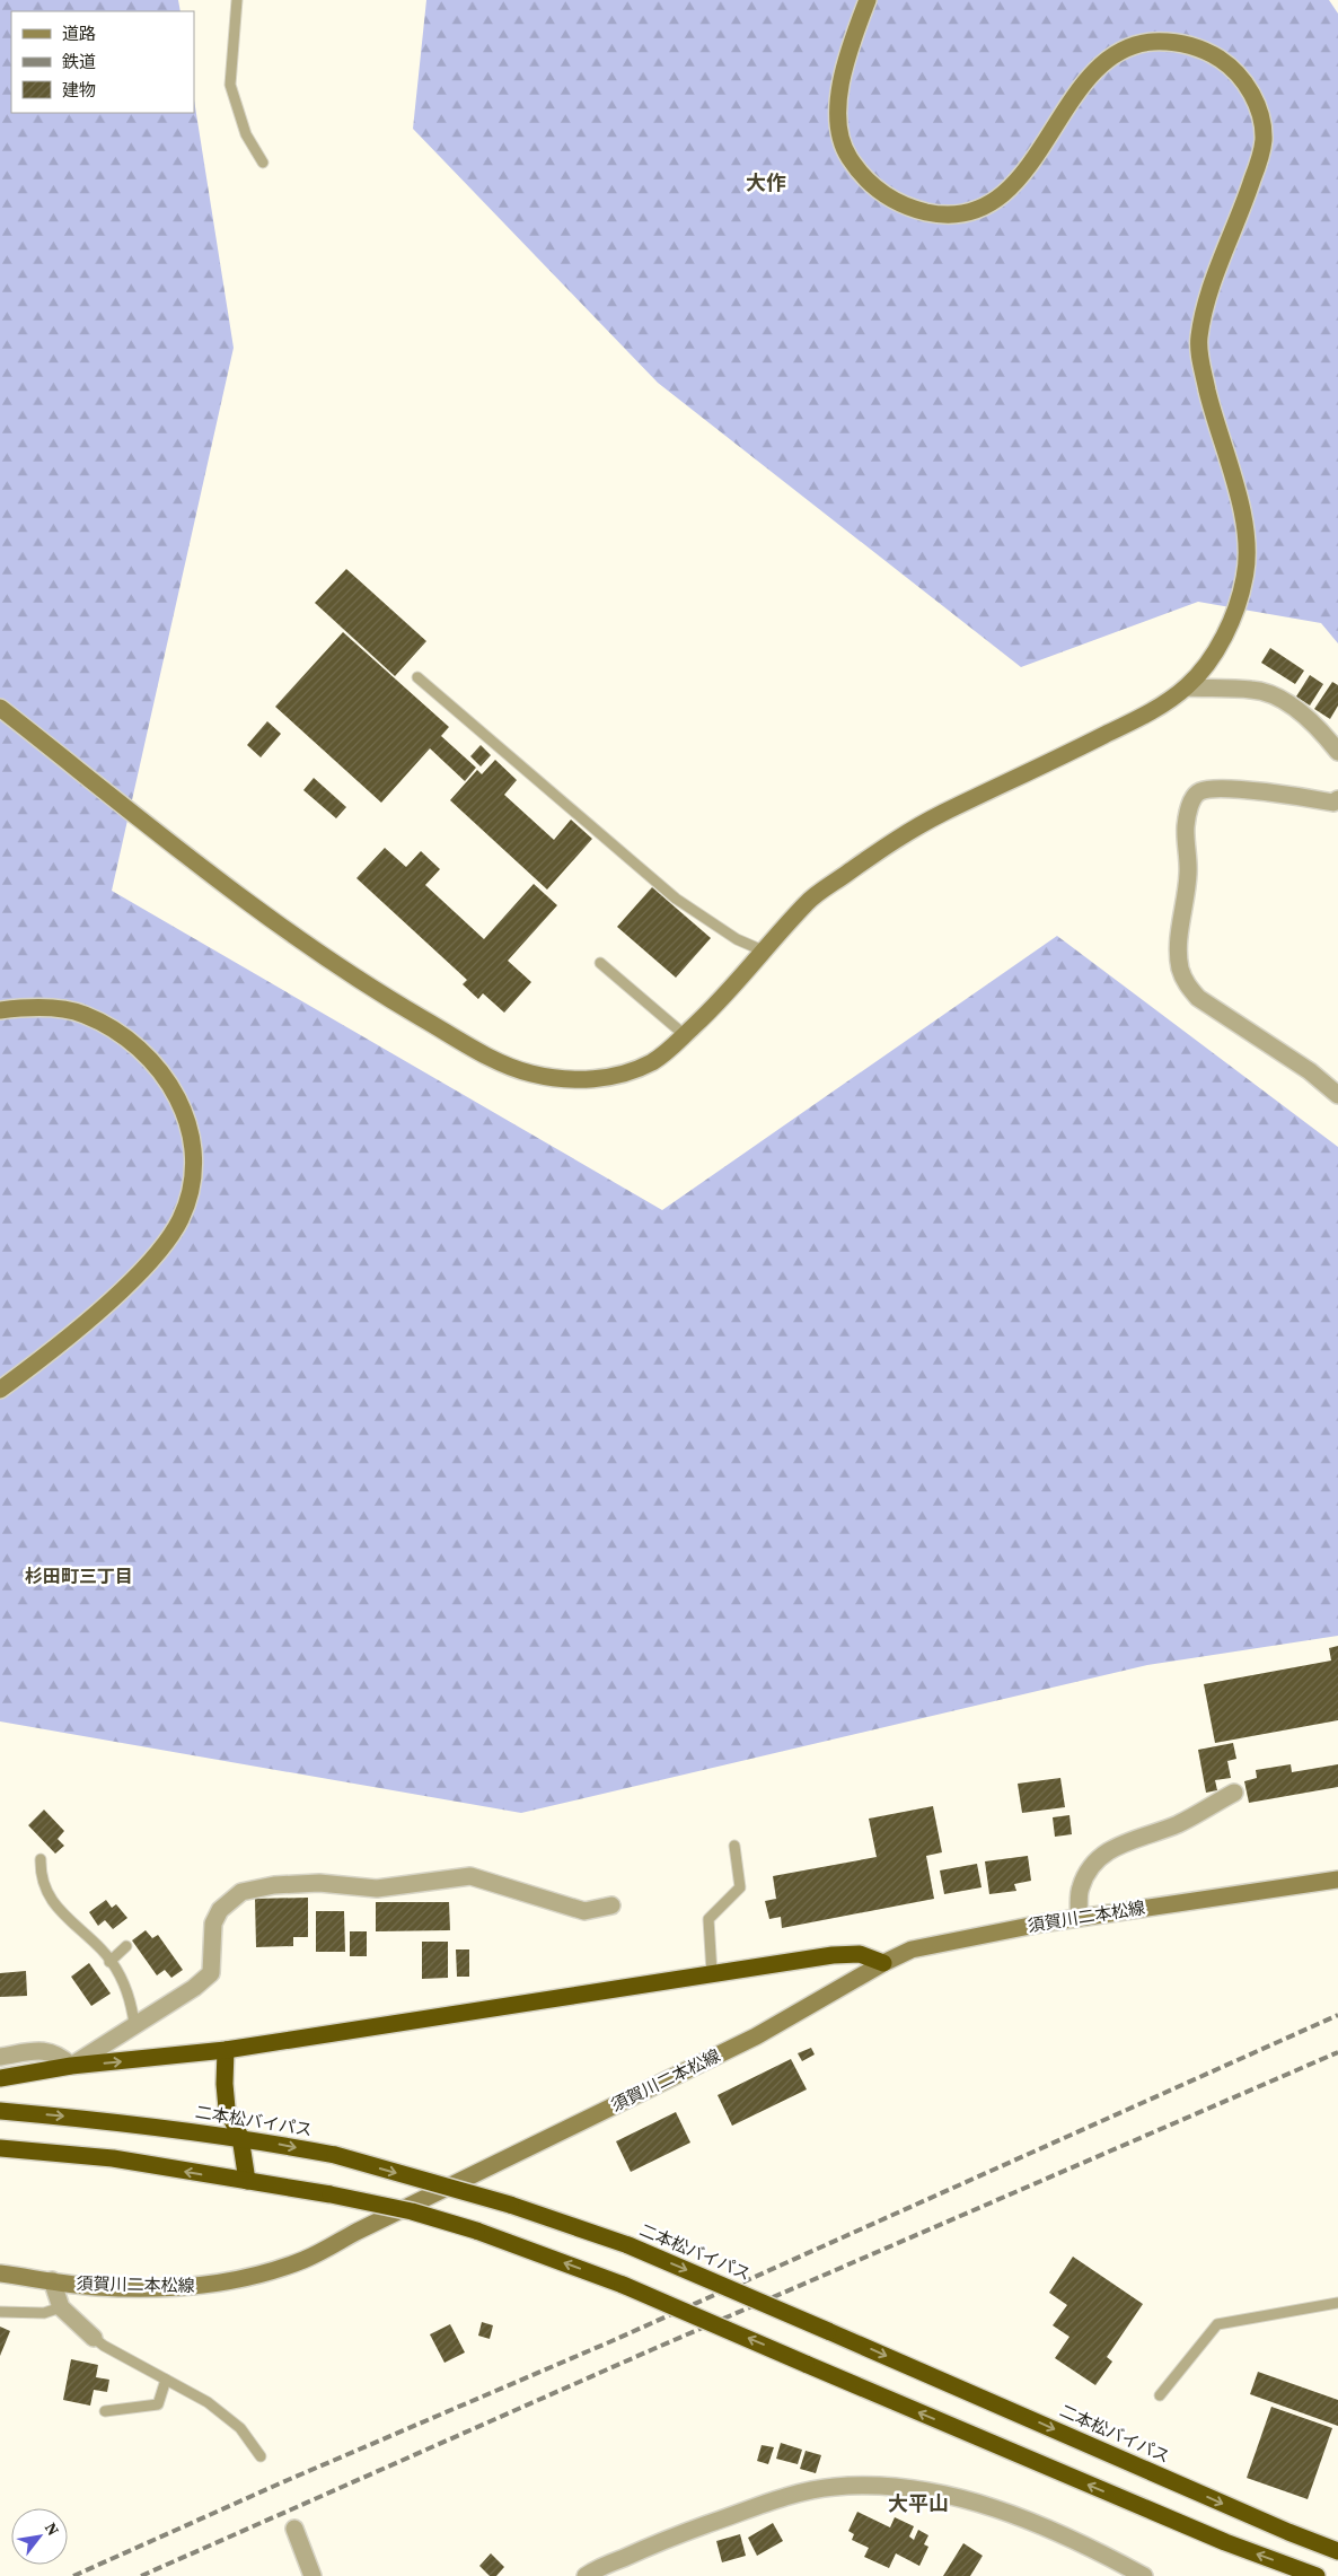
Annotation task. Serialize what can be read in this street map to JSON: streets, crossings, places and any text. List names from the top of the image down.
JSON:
{
  "streets": {
    "highway": ["二本松バイパス"],
    "street": ["須賀川二本松線"]
  },
  "districts": ["大作", "杉田町三丁目", "大平山"],
  "legend": ["道路", "鉄道", "建物"],
  "north": "top right"
}
